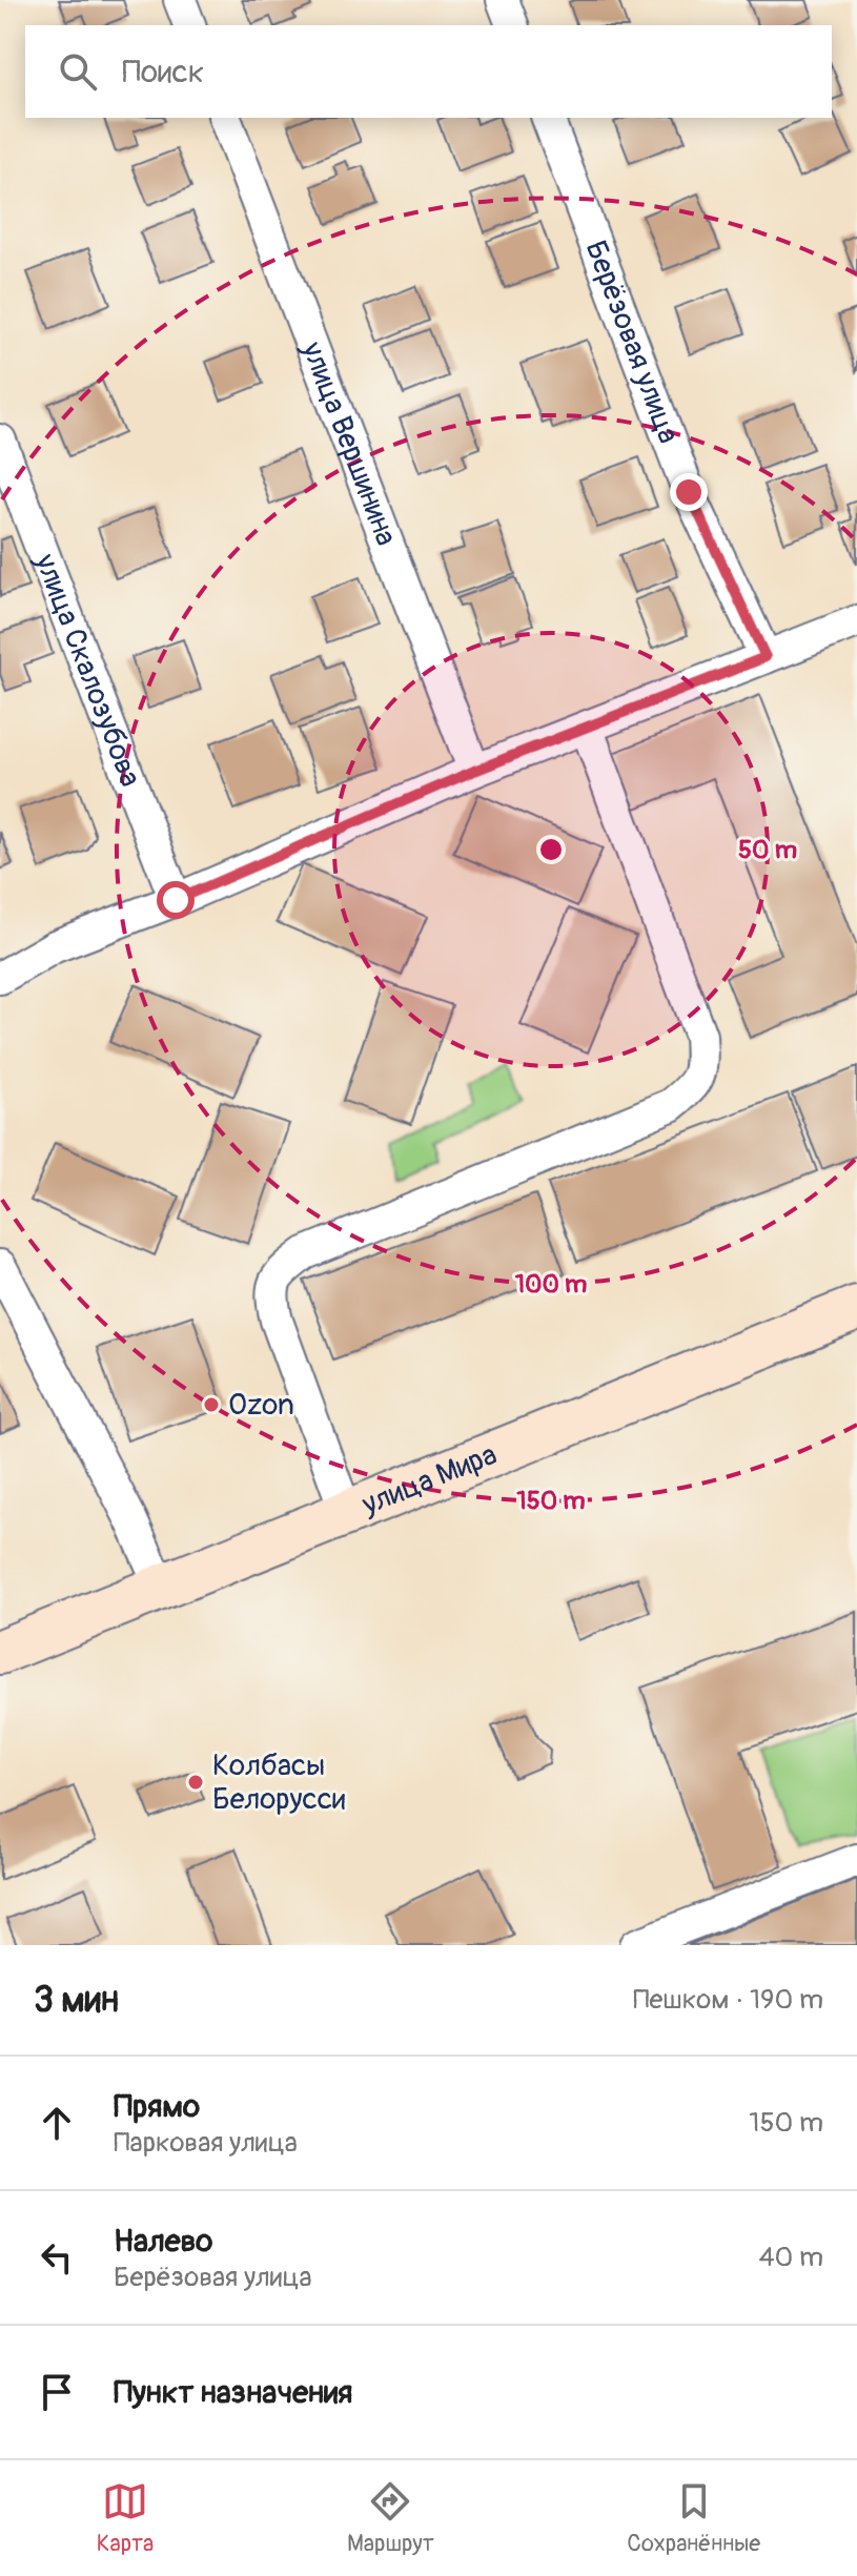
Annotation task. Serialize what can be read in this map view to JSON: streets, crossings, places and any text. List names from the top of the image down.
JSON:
{
  "streets": {
    "street": [
      "Берёзовая улица",
      "улица Вершинина",
      "улица Скалозубова",
      "улица Мира"
    ]
  },
  "places": ["Ozon", "Колбасы Белорусси"],
  "page": {
    "search": "Поиск",
    "heading": ["3 мин", "Пешком · 190 m"],
    "list": [
      ["Прямо", "Парковая улица", "150 m"],
      ["Налево", "Берёзовая улица", "40 m"],
      "Пункт назначения"
    ],
    "nav": ["Карта", "Маршрут", "Сохранённые"]
  },
  "rings": ["50 m", "100 m", "150 m"]
}
